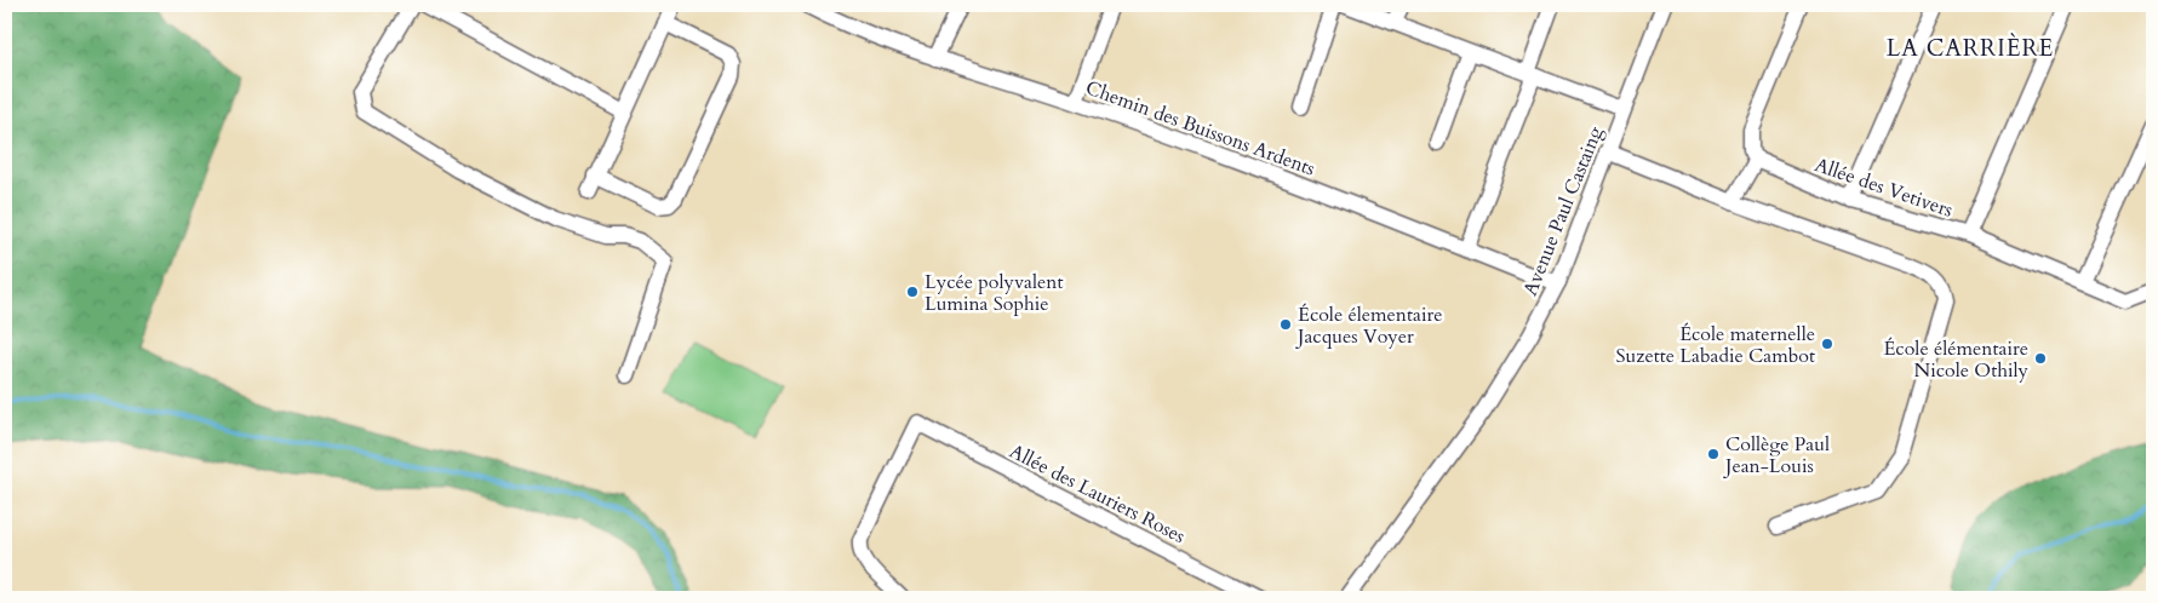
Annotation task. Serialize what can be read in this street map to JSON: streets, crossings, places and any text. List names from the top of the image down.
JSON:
{
  "streets": {
    "street": [
      "Chemin des Buissons Ardents",
      "Allée des Vetivers",
      "Avenue Paul Castaing",
      "Allée des Lauriers Roses"
    ]
  },
  "crossings": [
    ["Chemin des Buissons Ardents", "Avenue Paul Castaing"]
  ],
  "districts": ["LA CARRIÈRE"],
  "places": [
    "Lycée polyvalent Lumina Sophie",
    "École élementaire Jacques Voyer",
    "École maternelle Suzette Labadie Cambot",
    "École élémentaire Nicole Othily",
    "Collège Paul Jean-Louis"
  ]
}
